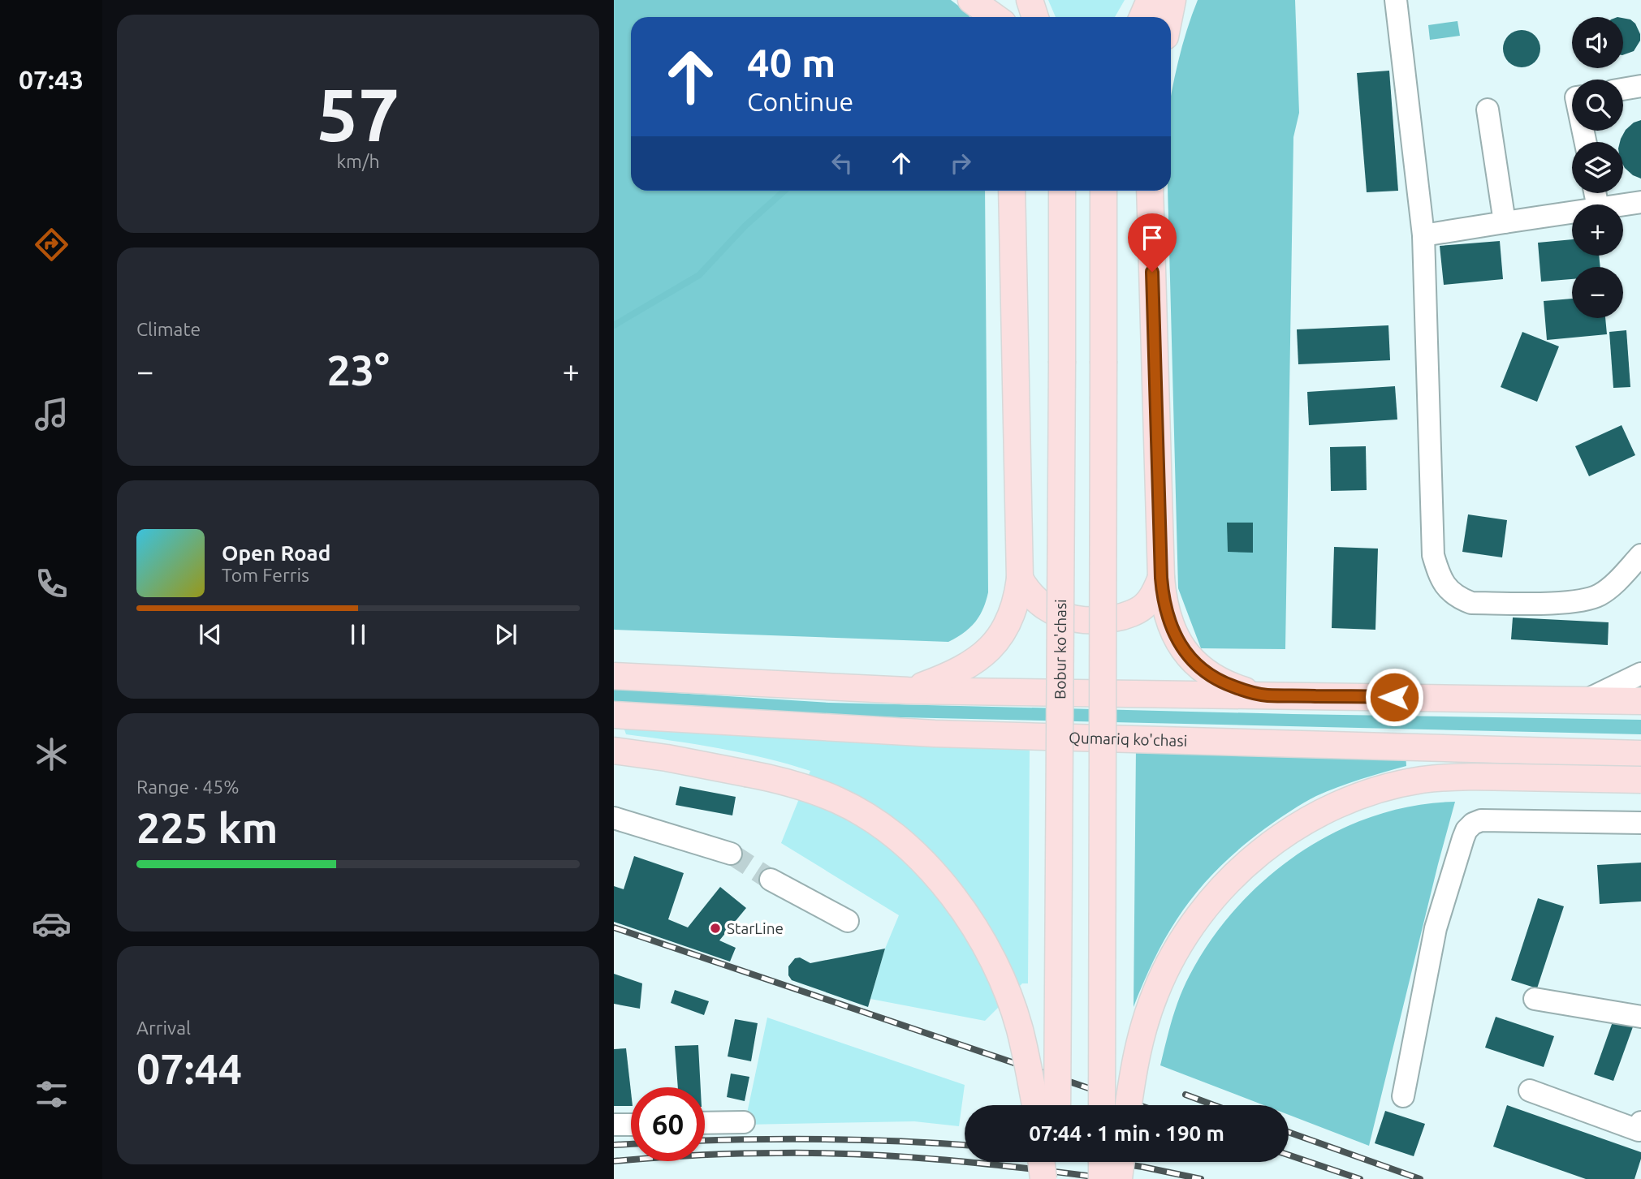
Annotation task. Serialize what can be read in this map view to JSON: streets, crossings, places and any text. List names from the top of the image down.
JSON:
{
  "streets": {
    "main road": ["Bobur ko'chasi", "Qumariq ko'chasi"]
  },
  "places": ["StarLine"],
  "page": {
    "tabs": "07:43",
    "tile": [
      ["57", "km/h"],
      "Climate",
      ["Range · 45%", "225 km"],
      ["Arrival", "07:44"]
    ],
    "map_buttons": ["+", "−"],
    "turn": ["40 m", "Continue"],
    "heat": ["−", "23°", "+"],
    "song": ["Open Road", "Tom Ferris"],
    "limit": "60",
    "trip": "07:44 · 1 min · 190 m"
  }
}
